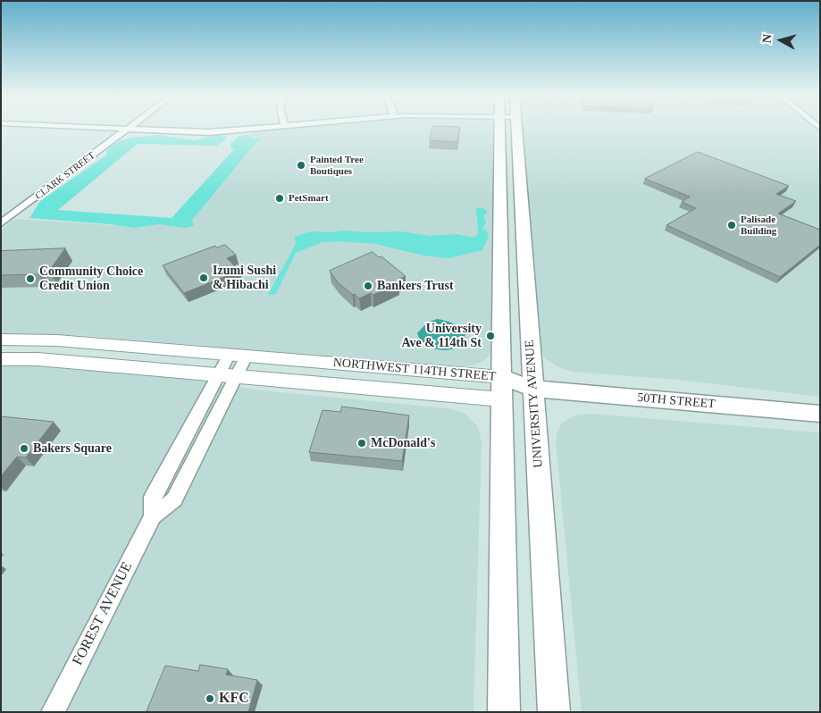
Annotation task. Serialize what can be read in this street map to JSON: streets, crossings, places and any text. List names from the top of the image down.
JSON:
{
  "streets": {
    "main road": ["NORTHWEST 114TH STREET", "50TH STREET", "UNIVERSITY AVENUE"],
    "street": ["CLARK STREET", "FOREST AVENUE"]
  },
  "crossings": [
    ["NORTHWEST 114TH STREET", "50TH STREET"],
    ["NORTHWEST 114TH STREET", "UNIVERSITY AVENUE"],
    ["NORTHWEST 114TH STREET", "FOREST AVENUE"],
    ["50TH STREET", "UNIVERSITY AVENUE"]
  ],
  "places": [
    "Painted Tree Boutiques",
    "PetSmart",
    "Palisade Building",
    "Izumi Sushi & Hibachi",
    "Community Choice Credit Union",
    "Bankers Trust",
    "University Ave & 114th St",
    "McDonald's",
    "Bakers Square",
    "KFC"
  ],
  "north": "left"
}
